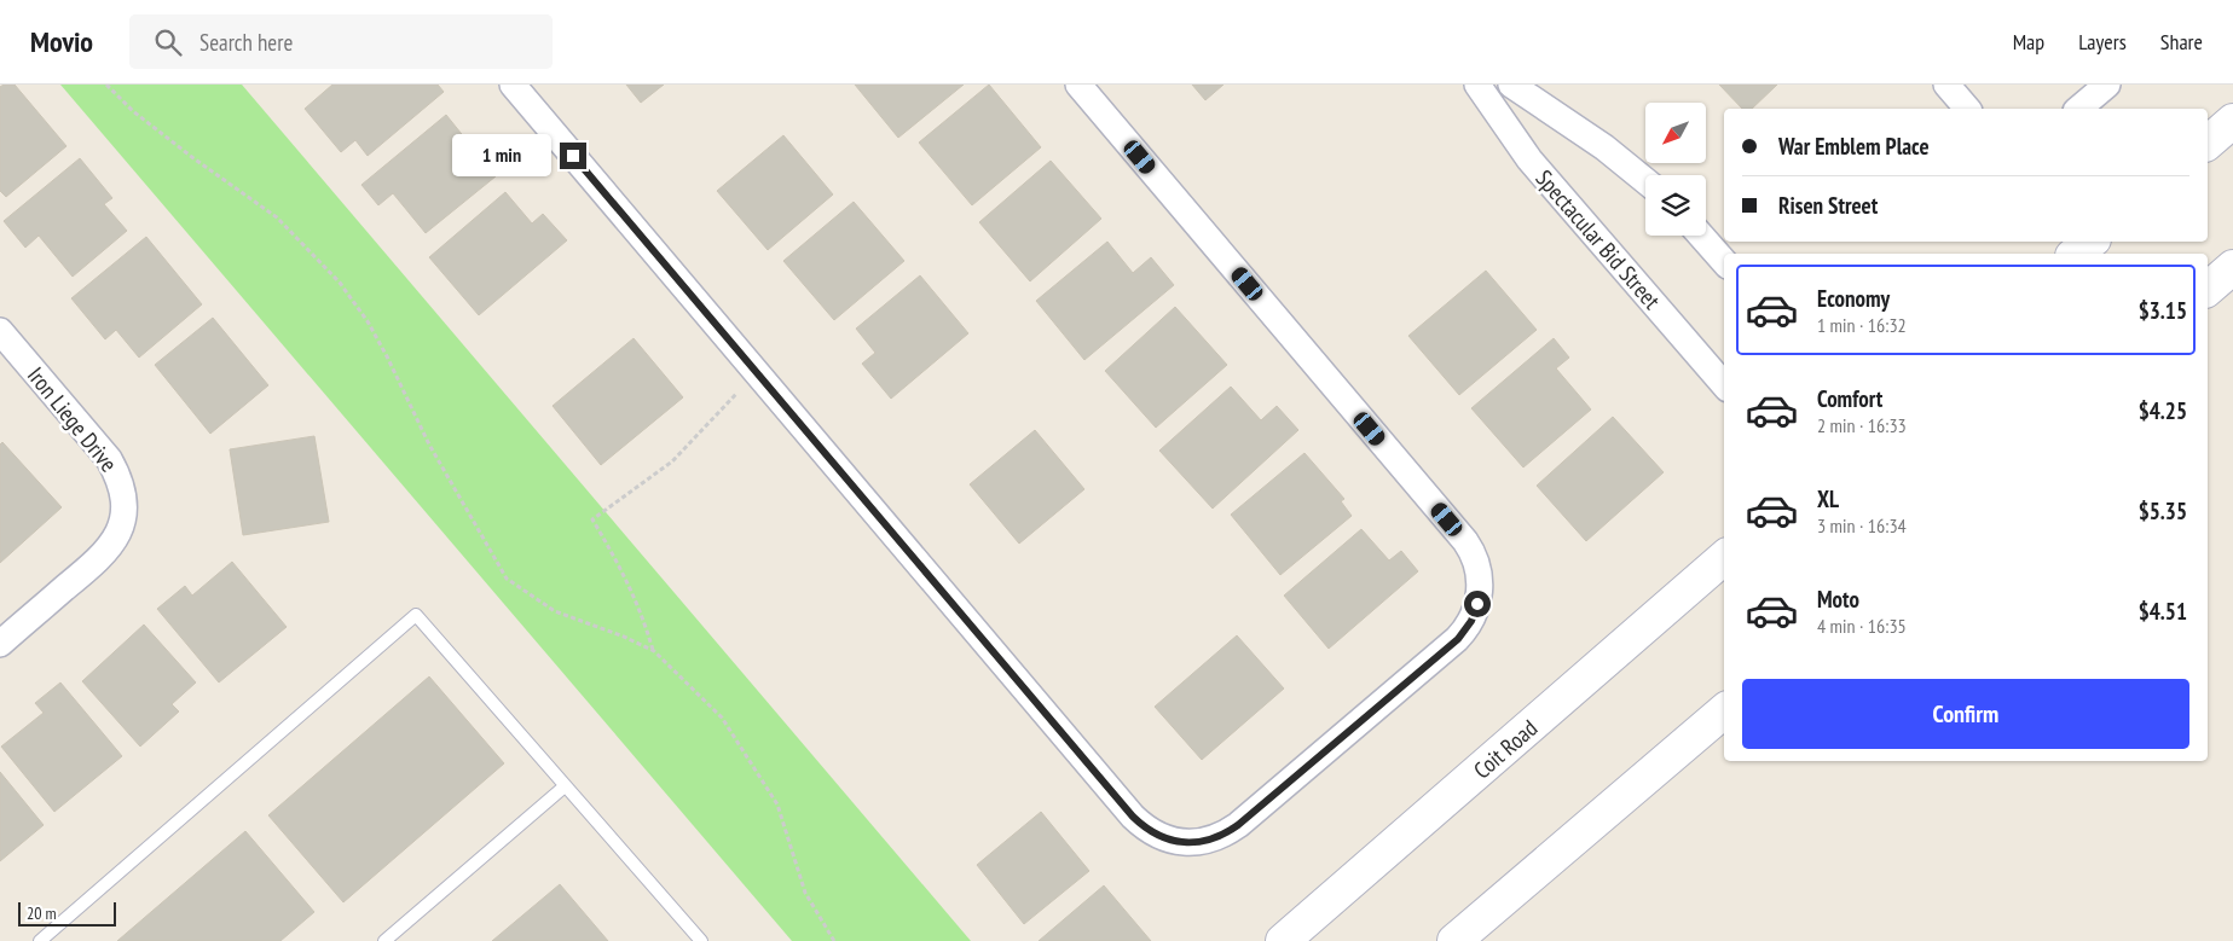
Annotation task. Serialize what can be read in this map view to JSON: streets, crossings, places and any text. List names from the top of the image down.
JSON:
{
  "streets": {
    "main road": ["Coit Road"],
    "street": ["Spectacular Bid Street", "Iron Liege Drive"]
  },
  "scale_bar": "20 m",
  "north": "bottom left",
  "page": {
    "header": "Movio",
    "search": "Search here",
    "nav": ["Map", "Layers", "Share"],
    "banner": ["War Emblem Place", "Risen Street"],
    "bubble": "1 min",
    "list": [
      {
        "name": "Economy",
        "note": "1 min · 16:32",
        "value": "$3.15"
      },
      {
        "name": "Comfort",
        "note": "2 min · 16:33",
        "value": "$4.25"
      },
      {
        "name": "XL",
        "note": "3 min · 16:34",
        "value": "$5.35"
      },
      {
        "name": "Moto",
        "note": "4 min · 16:35",
        "value": "$4.51"
      }
    ],
    "buttons": "Confirm",
    "scale": "20 m"
  }
}
